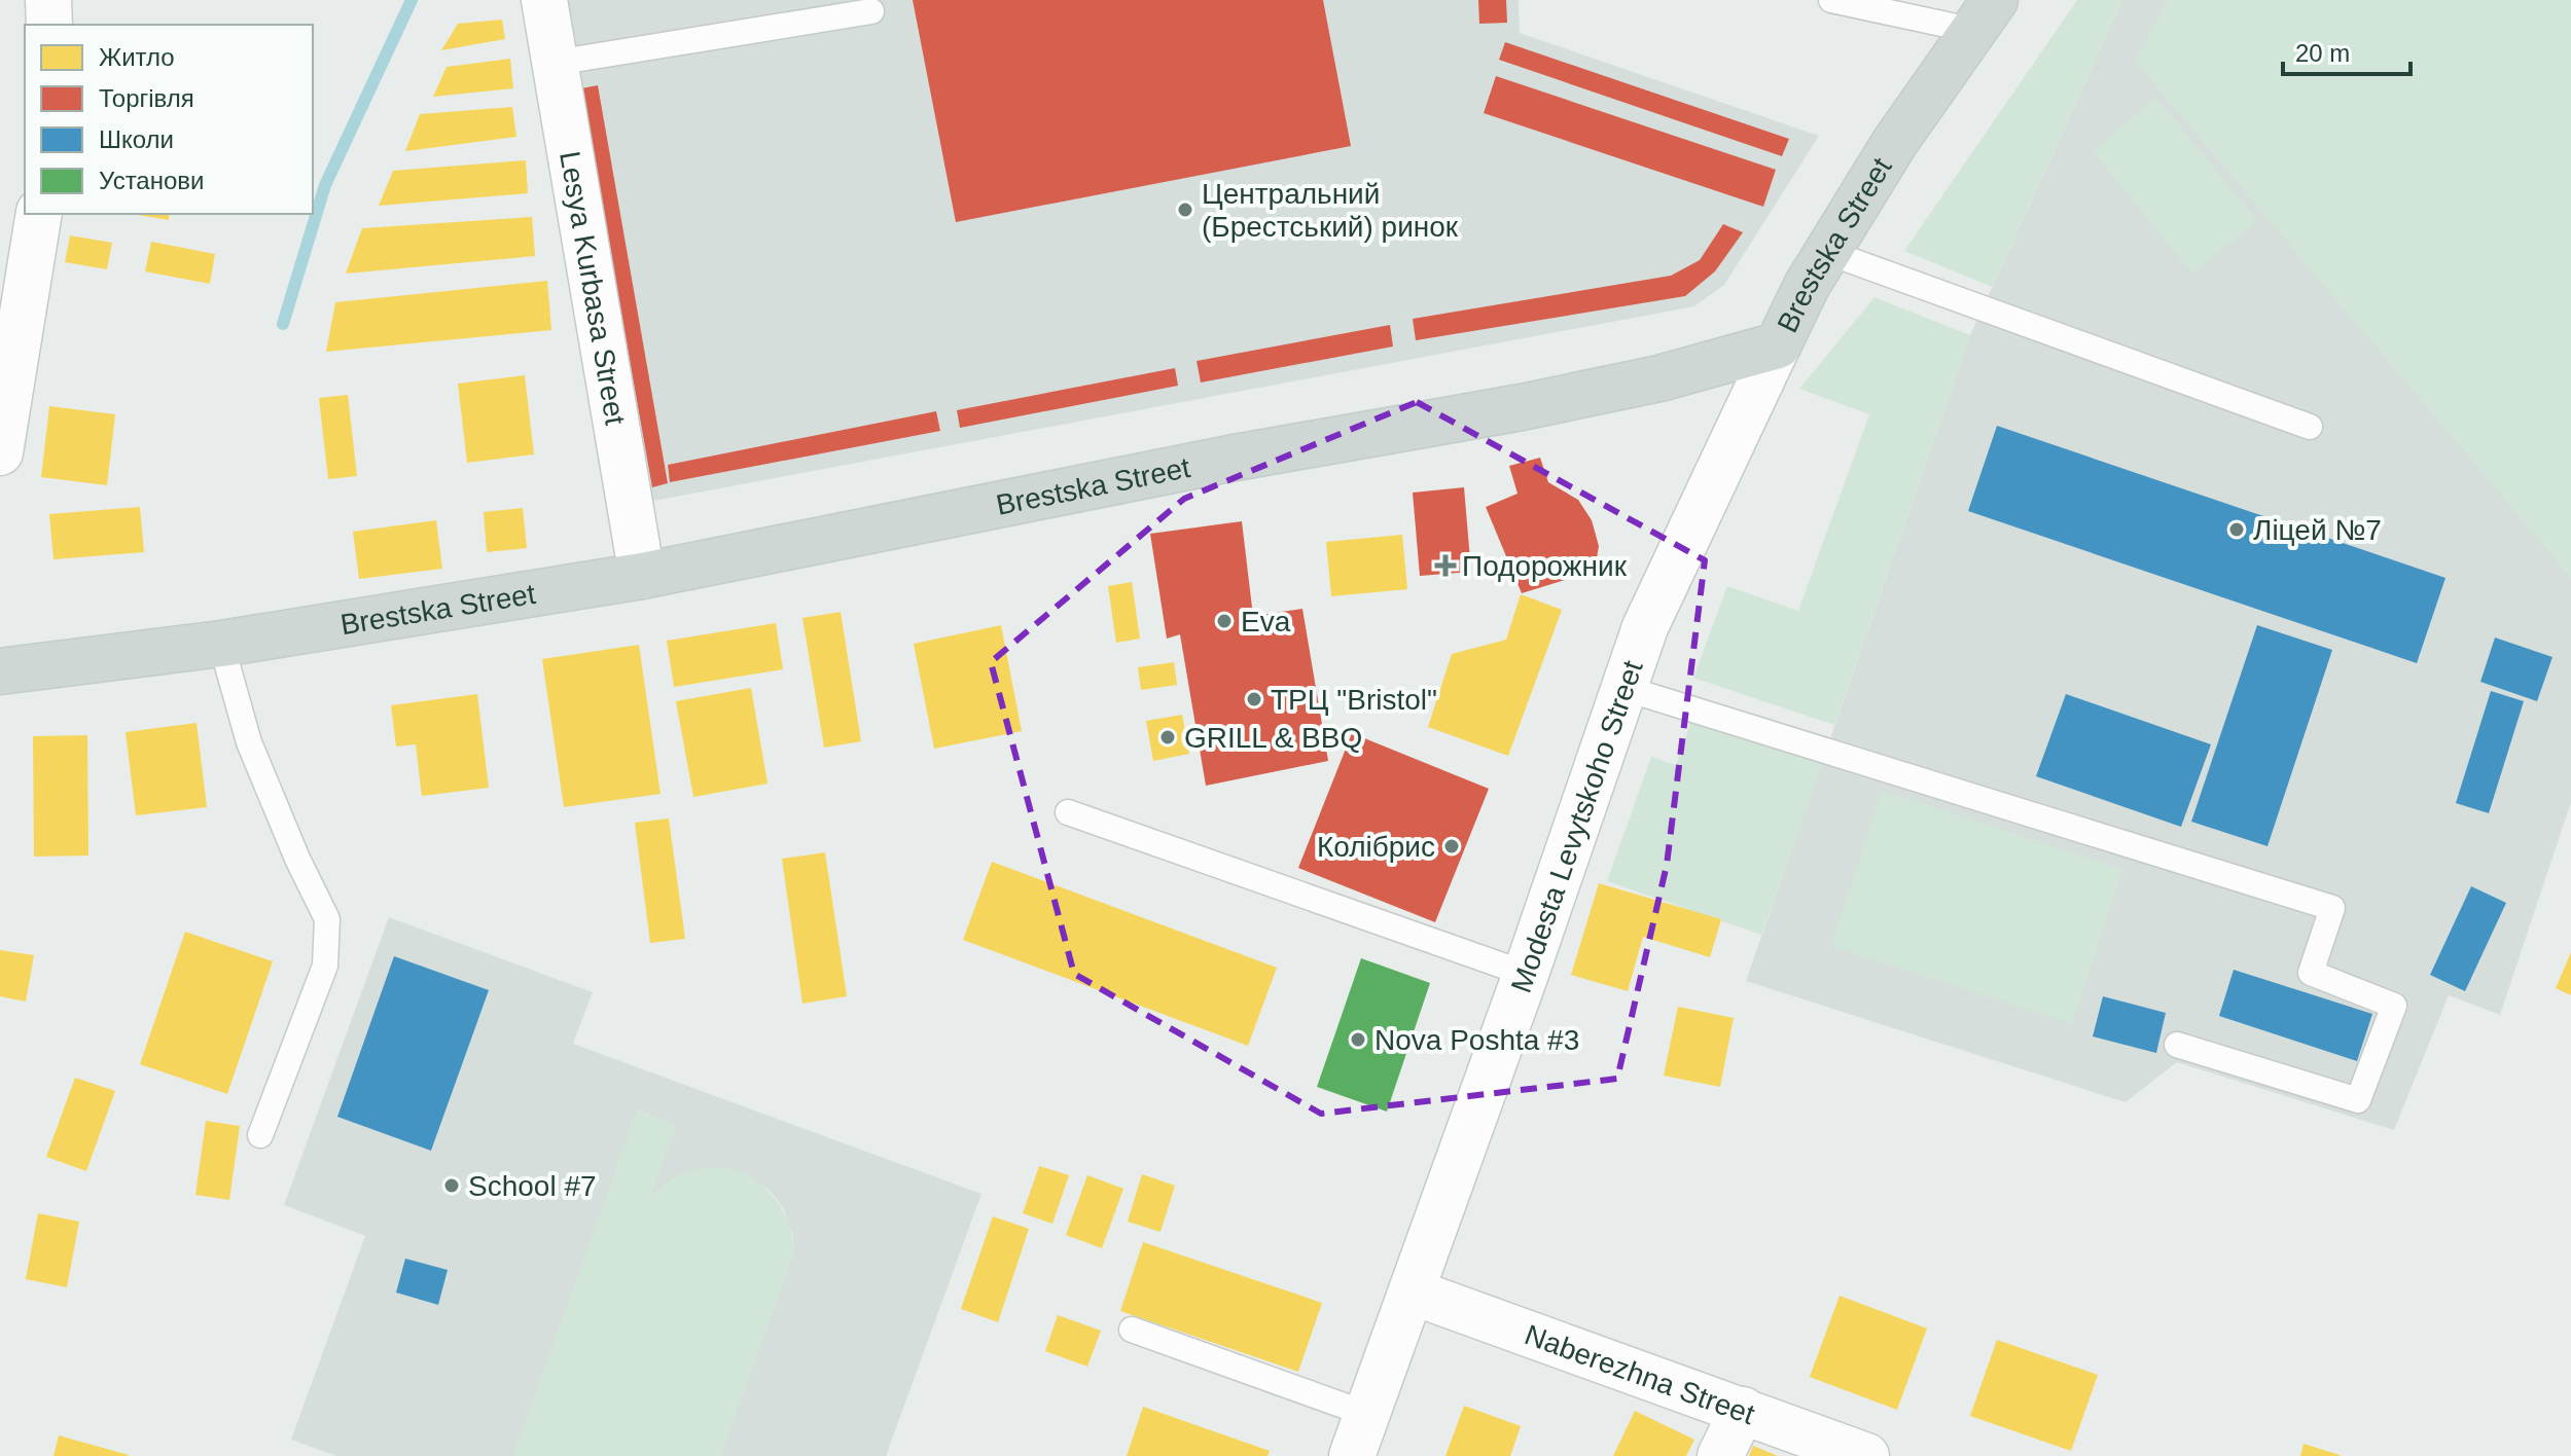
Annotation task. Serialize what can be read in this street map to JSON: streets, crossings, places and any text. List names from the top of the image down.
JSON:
{
  "streets": {
    "main road": ["Brestska Street"],
    "street": ["Lesya Kurbasa Street", "Modesta Levytskoho Street", "Naberezhna Street"]
  },
  "crossings": [
    ["Brestska Street", "Lesya Kurbasa Street"],
    ["Brestska Street", "Modesta Levytskoho Street"],
    ["Modesta Levytskoho Street", "Naberezhna Street"]
  ],
  "places": {
    "other": [
      "Центральний (Брестський) ринок",
      "Ліцей №7",
      "Eva",
      "ТРЦ \"Bristol\"",
      "GRILL & BBQ",
      "Колібрис",
      "Nova Poshta #3",
      "School #7"
    ],
    "health": ["Подорожник"]
  },
  "legend": [
    "Житло",
    "Торгівля",
    "Школи",
    "Установи"
  ],
  "scale_bar": "20 m"
}
